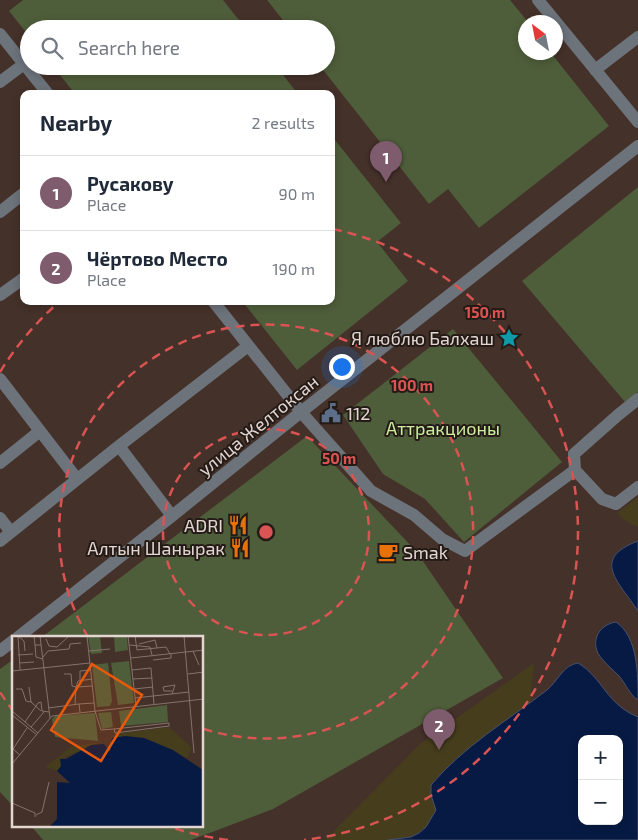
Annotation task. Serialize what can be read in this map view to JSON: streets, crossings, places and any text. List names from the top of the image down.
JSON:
{
  "streets": {
    "street": ["улица Желтоксан"]
  },
  "parks": ["Аттракционы"],
  "places": {
    "place": ["Я люблю Балхаш"],
    "public building": ["112"],
    "restaurant": ["ADRI", "Алтын Шанырак"],
    "cafe": ["Smak"]
  },
  "north": "top left",
  "page": {
    "search": "Search here",
    "heading": ["Nearby", "2 results"],
    "pins": ["1", "2"],
    "list": [
      {
        "mark": "1",
        "name": "Русакову",
        "note": "Place",
        "value": "90 m"
      },
      {
        "mark": "2",
        "name": "Чёртово Место",
        "note": "Place",
        "value": "190 m"
      }
    ],
    "map_buttons": ["+", "−"]
  },
  "rings": ["150 m", "100 m", "50 m"]
}
